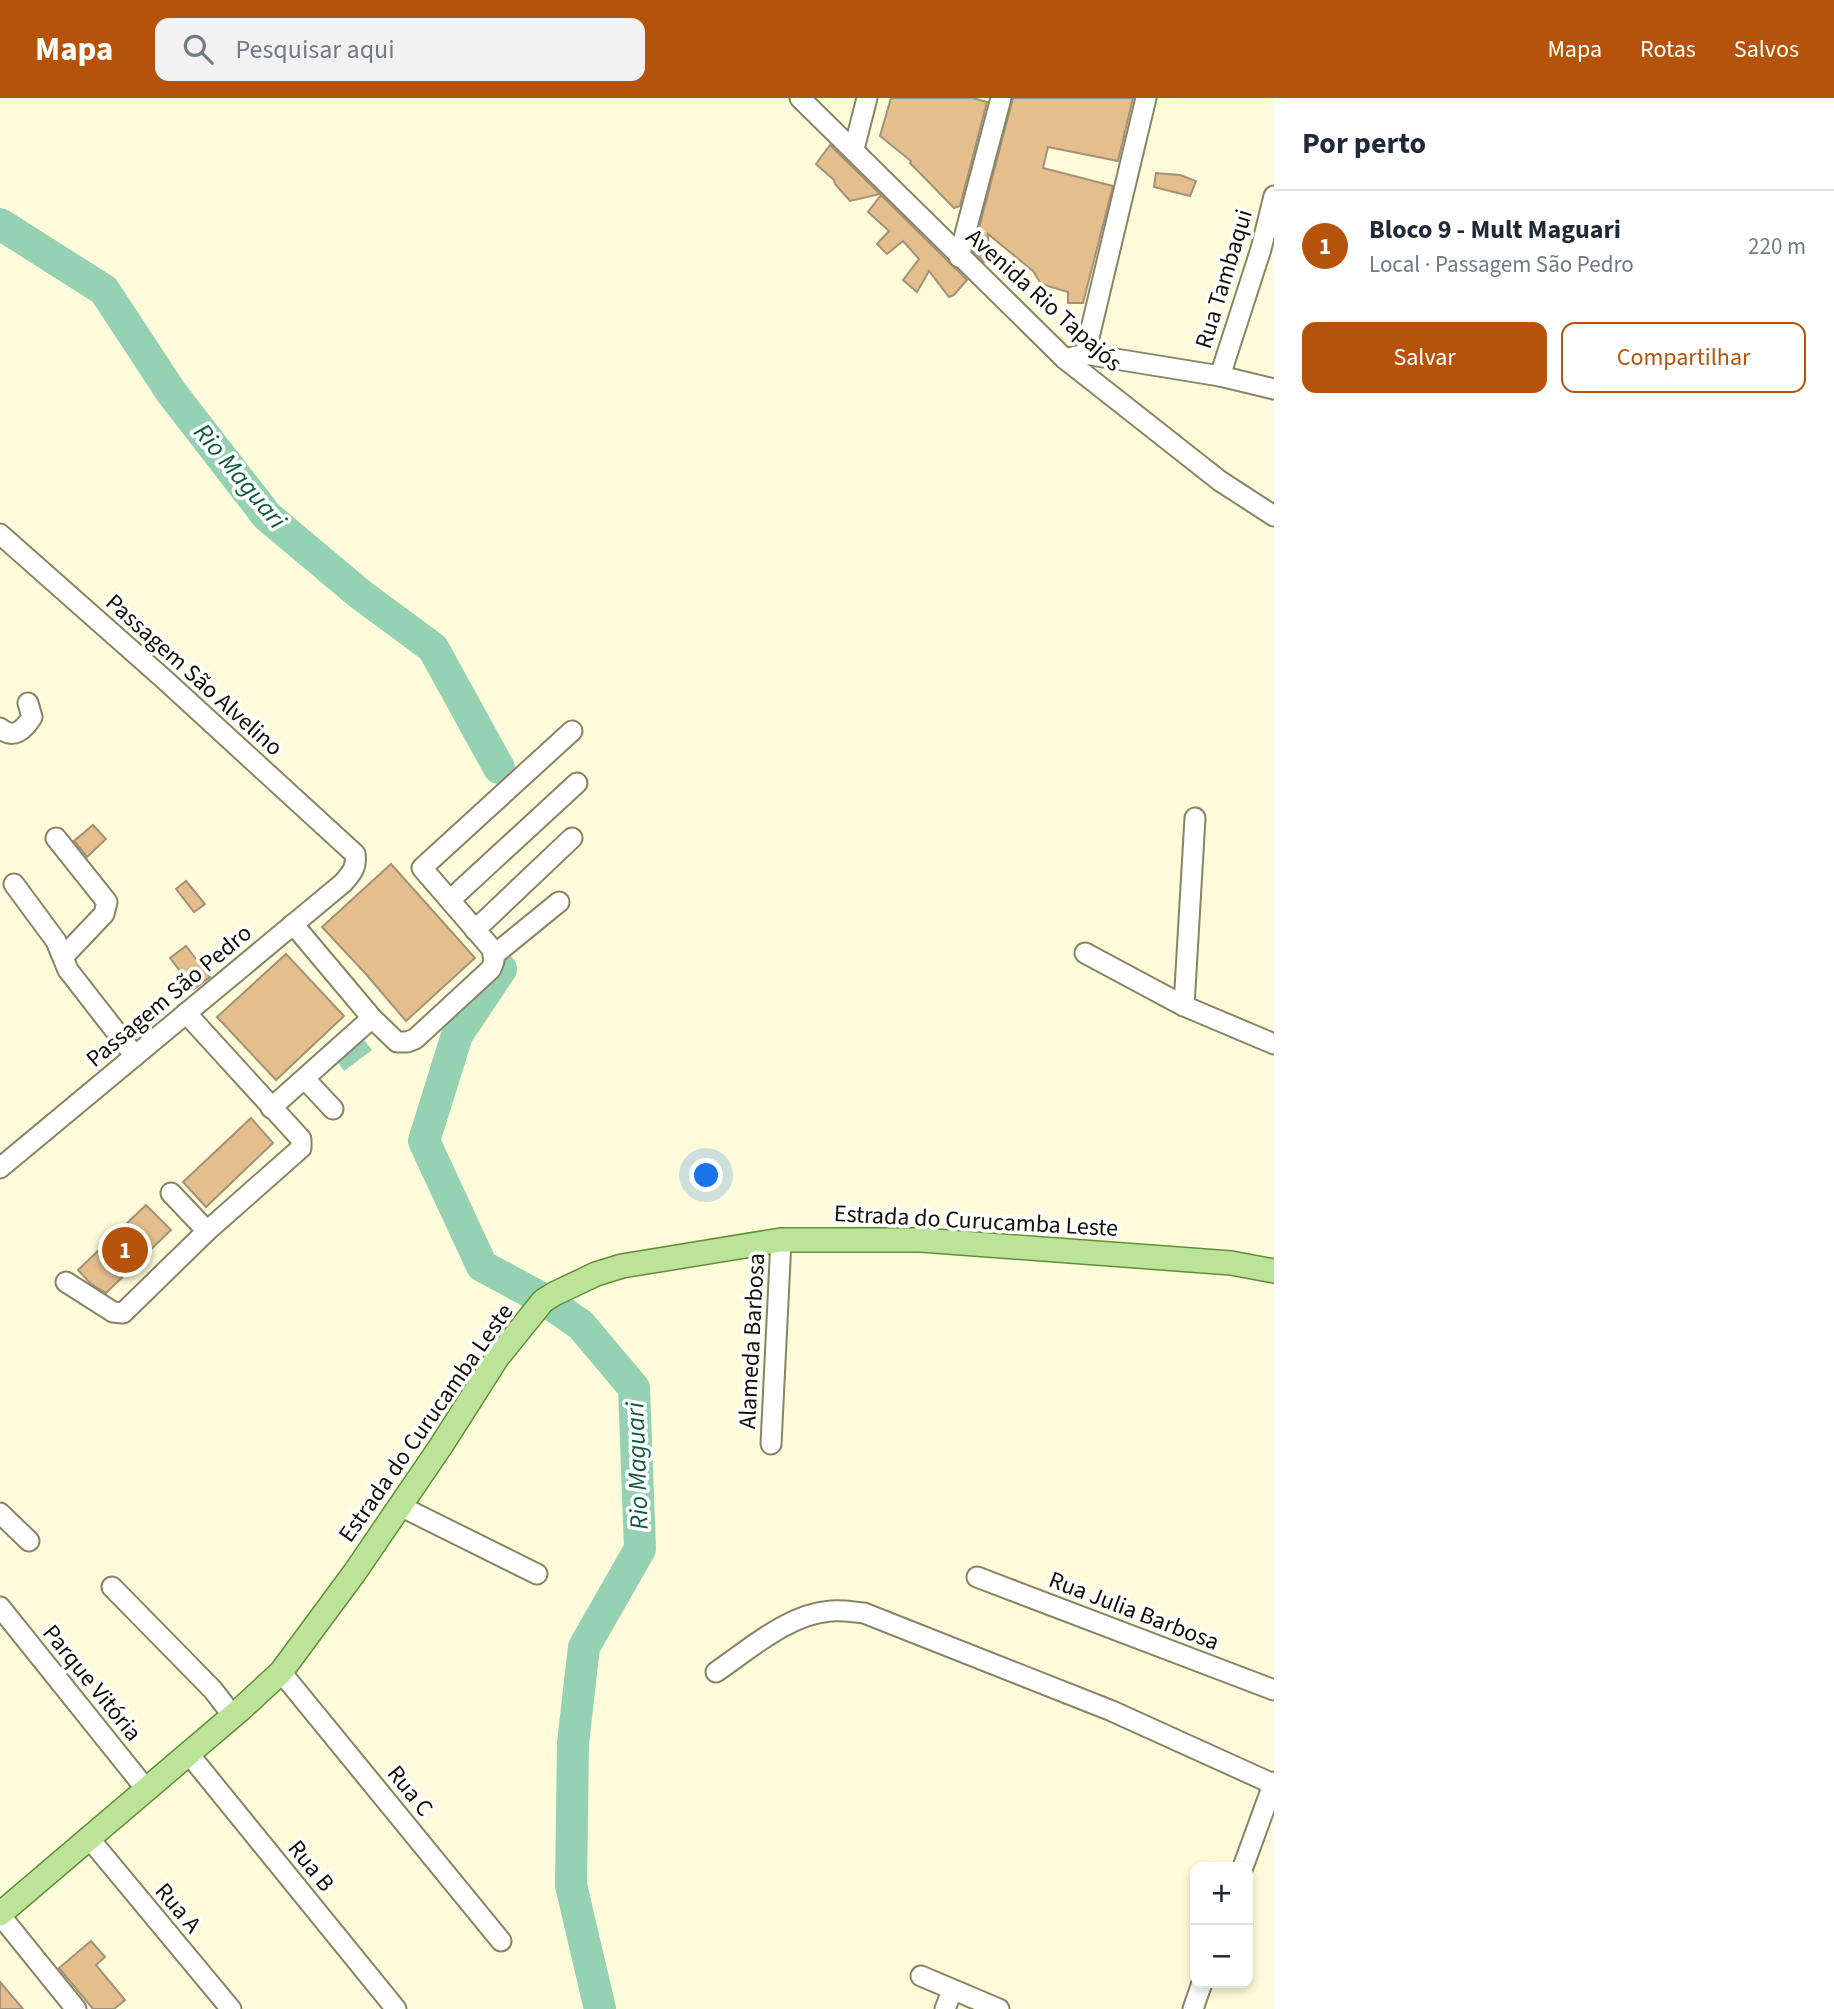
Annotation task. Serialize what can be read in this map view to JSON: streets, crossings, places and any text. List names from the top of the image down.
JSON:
{
  "streets": {
    "main road": ["Estrada do Curucamba Leste"],
    "street": [
      "Rua Tambaqui",
      "Avenida Rio Tapajós",
      "Passagem São Alvelino",
      "Passagem São Pedro",
      "Alameda Barbosa",
      "Rua Julia Barbosa",
      "Parque Vitória",
      "Rua C",
      "Rua B",
      "Rua A"
    ]
  },
  "crossings": [
    ["Passagem São Alvelino", "Passagem São Pedro"],
    ["Estrada do Curucamba Leste", "Alameda Barbosa"],
    ["Estrada do Curucamba Leste", "Parque Vitória"],
    ["Estrada do Curucamba Leste", "Rua C"],
    ["Estrada do Curucamba Leste", "Rua B"],
    ["Estrada do Curucamba Leste", "Rua A"]
  ],
  "water": ["Rio Maguari"],
  "page": {
    "header": "Mapa",
    "search": "Pesquisar aqui",
    "nav": ["Mapa", "Rotas", "Salvos"],
    "heading": "Por perto",
    "list": [
      {
        "mark": "1",
        "name": "Bloco 9 - Mult Maguari",
        "note": "Local · Passagem São Pedro",
        "value": "220 m"
      }
    ],
    "buttons": ["Salvar", "Compartilhar"],
    "pins": "1",
    "map_buttons": ["+", "−"]
  }
}
